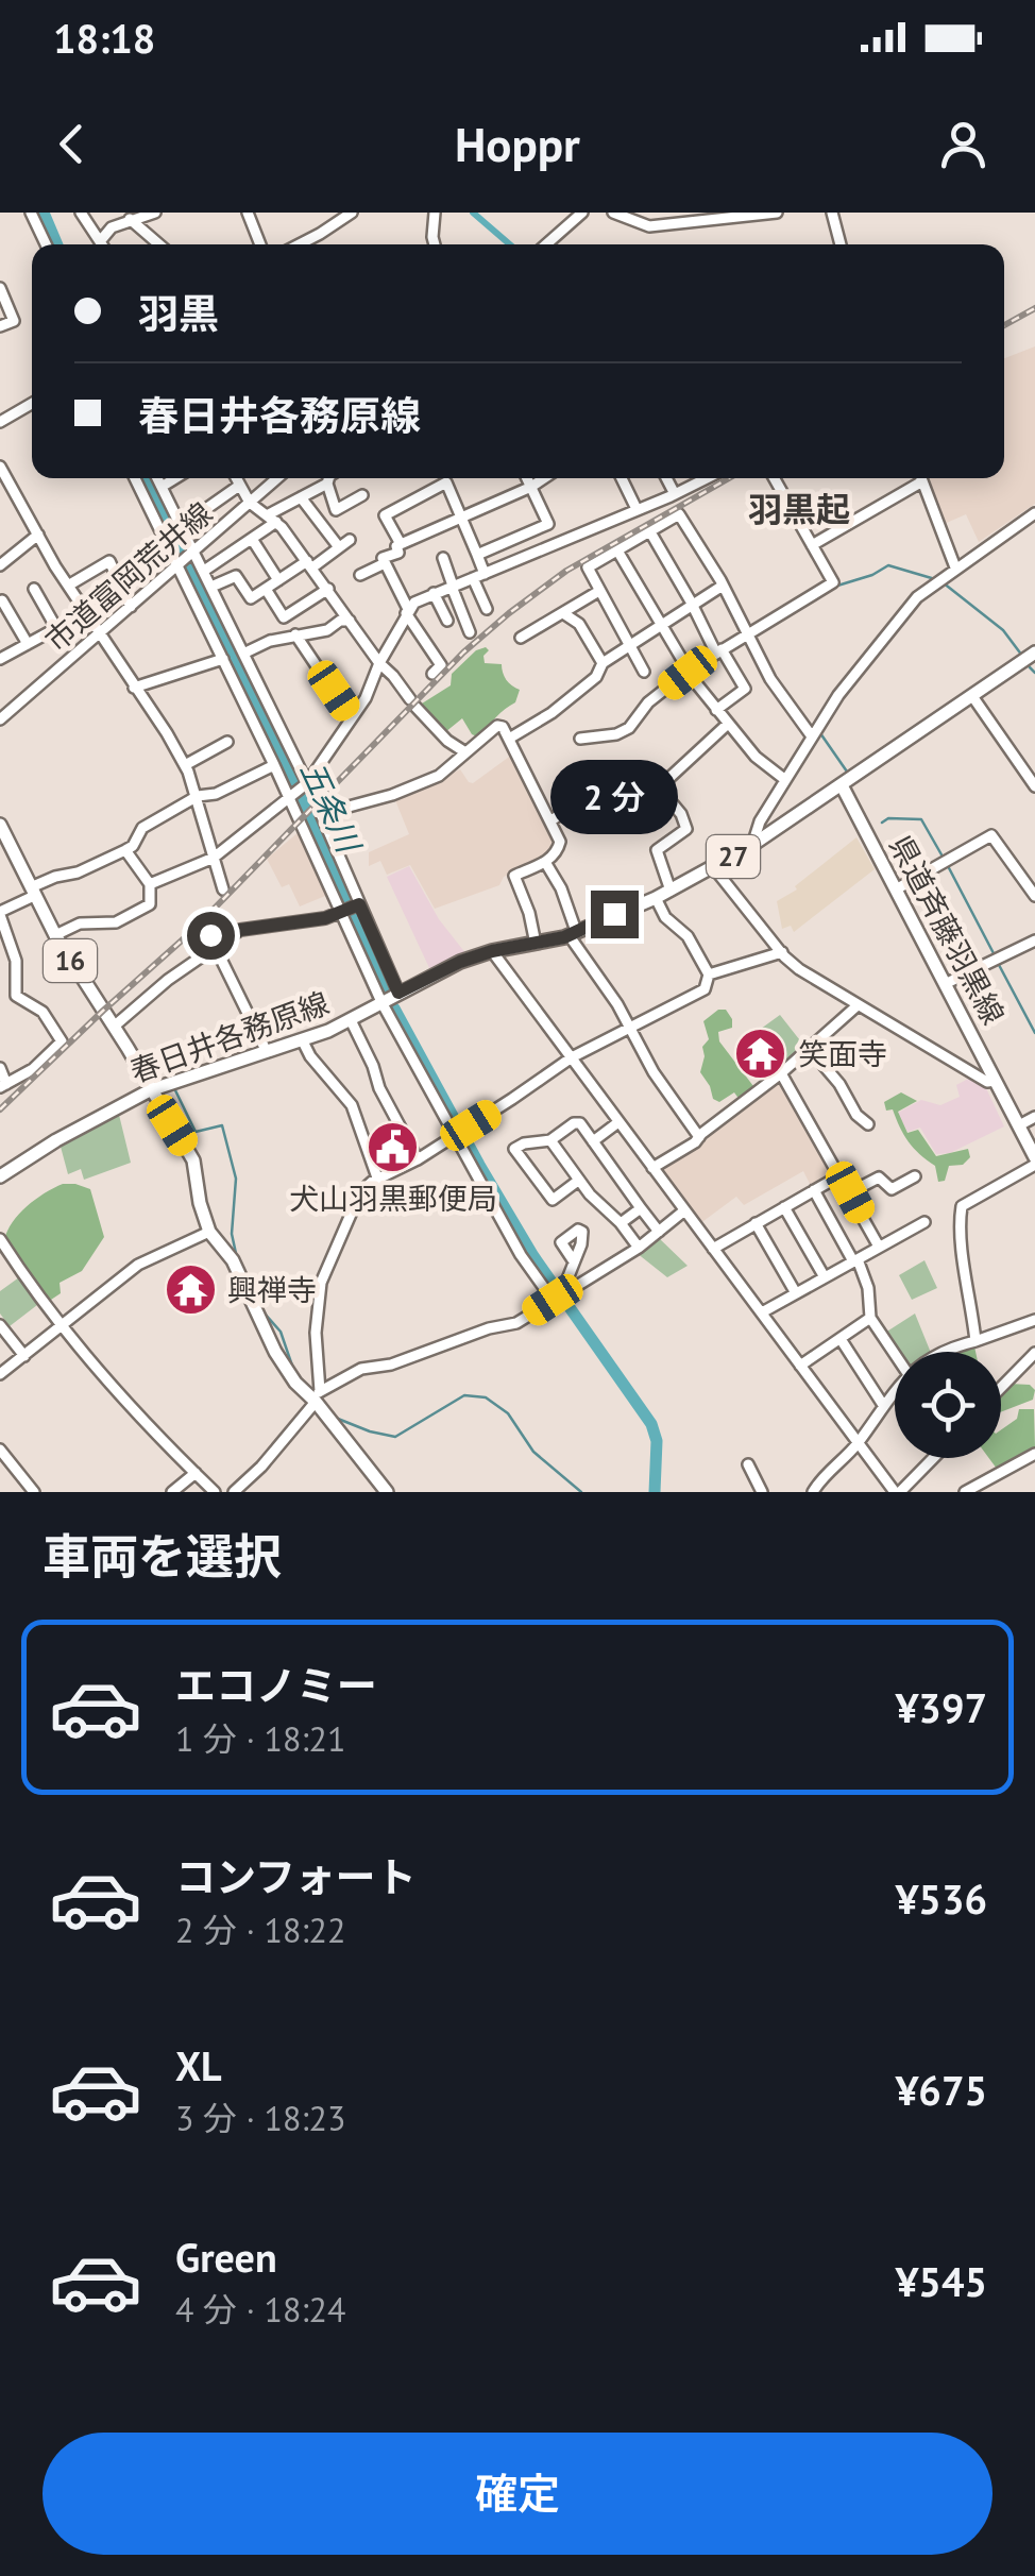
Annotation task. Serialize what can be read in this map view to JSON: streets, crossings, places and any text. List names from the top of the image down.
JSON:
{
  "streets": {
    "main road": [
      "27",
      "県道斉藤羽黒線",
      "16",
      "春日井各務原線"
    ],
    "street": ["市道富岡荒井線"]
  },
  "crossings": [
    ["県道斉藤羽黒線", "春日井各務原線"],
    ["16", "春日井各務原線"]
  ],
  "districts": ["羽黒起"],
  "water": ["五条川"],
  "places": {
    "temple": ["笑面寺", "興禅寺"],
    "public building": ["犬山羽黒郵便局"]
  },
  "page": {
    "status": "18:18",
    "header": "Hoppr",
    "banner": ["羽黒", "春日井各務原線"],
    "bubble": "2 分",
    "heading": "車両を選択",
    "list": [
      {
        "name": "エコノミー",
        "note": "1 分 · 18:21",
        "value": "¥397"
      },
      {
        "name": "コンフォート",
        "note": "2 分 · 18:22",
        "value": "¥536"
      },
      {
        "name": "XL",
        "note": "3 分 · 18:23",
        "value": "¥675"
      },
      {
        "name": "Green",
        "note": "4 分 · 18:24",
        "value": "¥545"
      }
    ],
    "buttons": "確定"
  }
}
